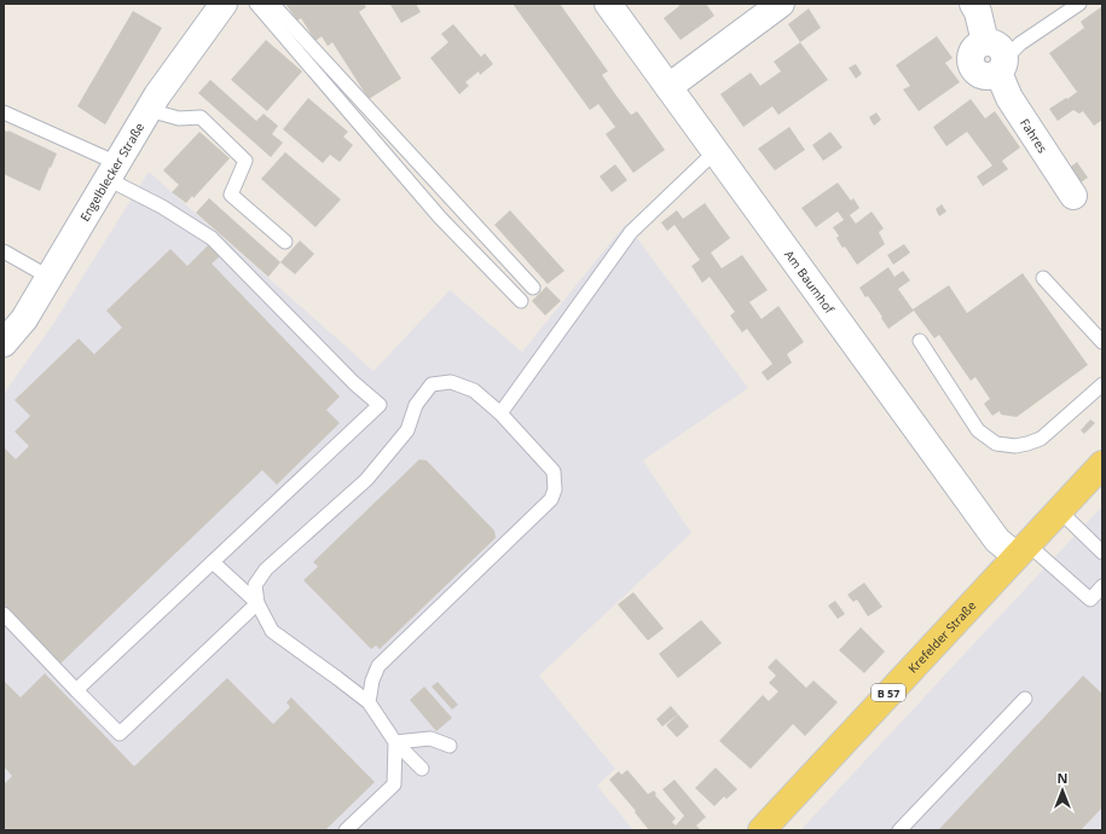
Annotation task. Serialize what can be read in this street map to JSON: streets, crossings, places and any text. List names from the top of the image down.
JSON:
{
  "streets": {
    "main road": ["Krefelder Straße", "B 57"],
    "street": ["Fahres", "Engelblecker Straße", "Am Baumhof"]
  },
  "crossings": [
    ["Am Baumhof", "Krefelder Straße"]
  ],
  "north": "top"
}
